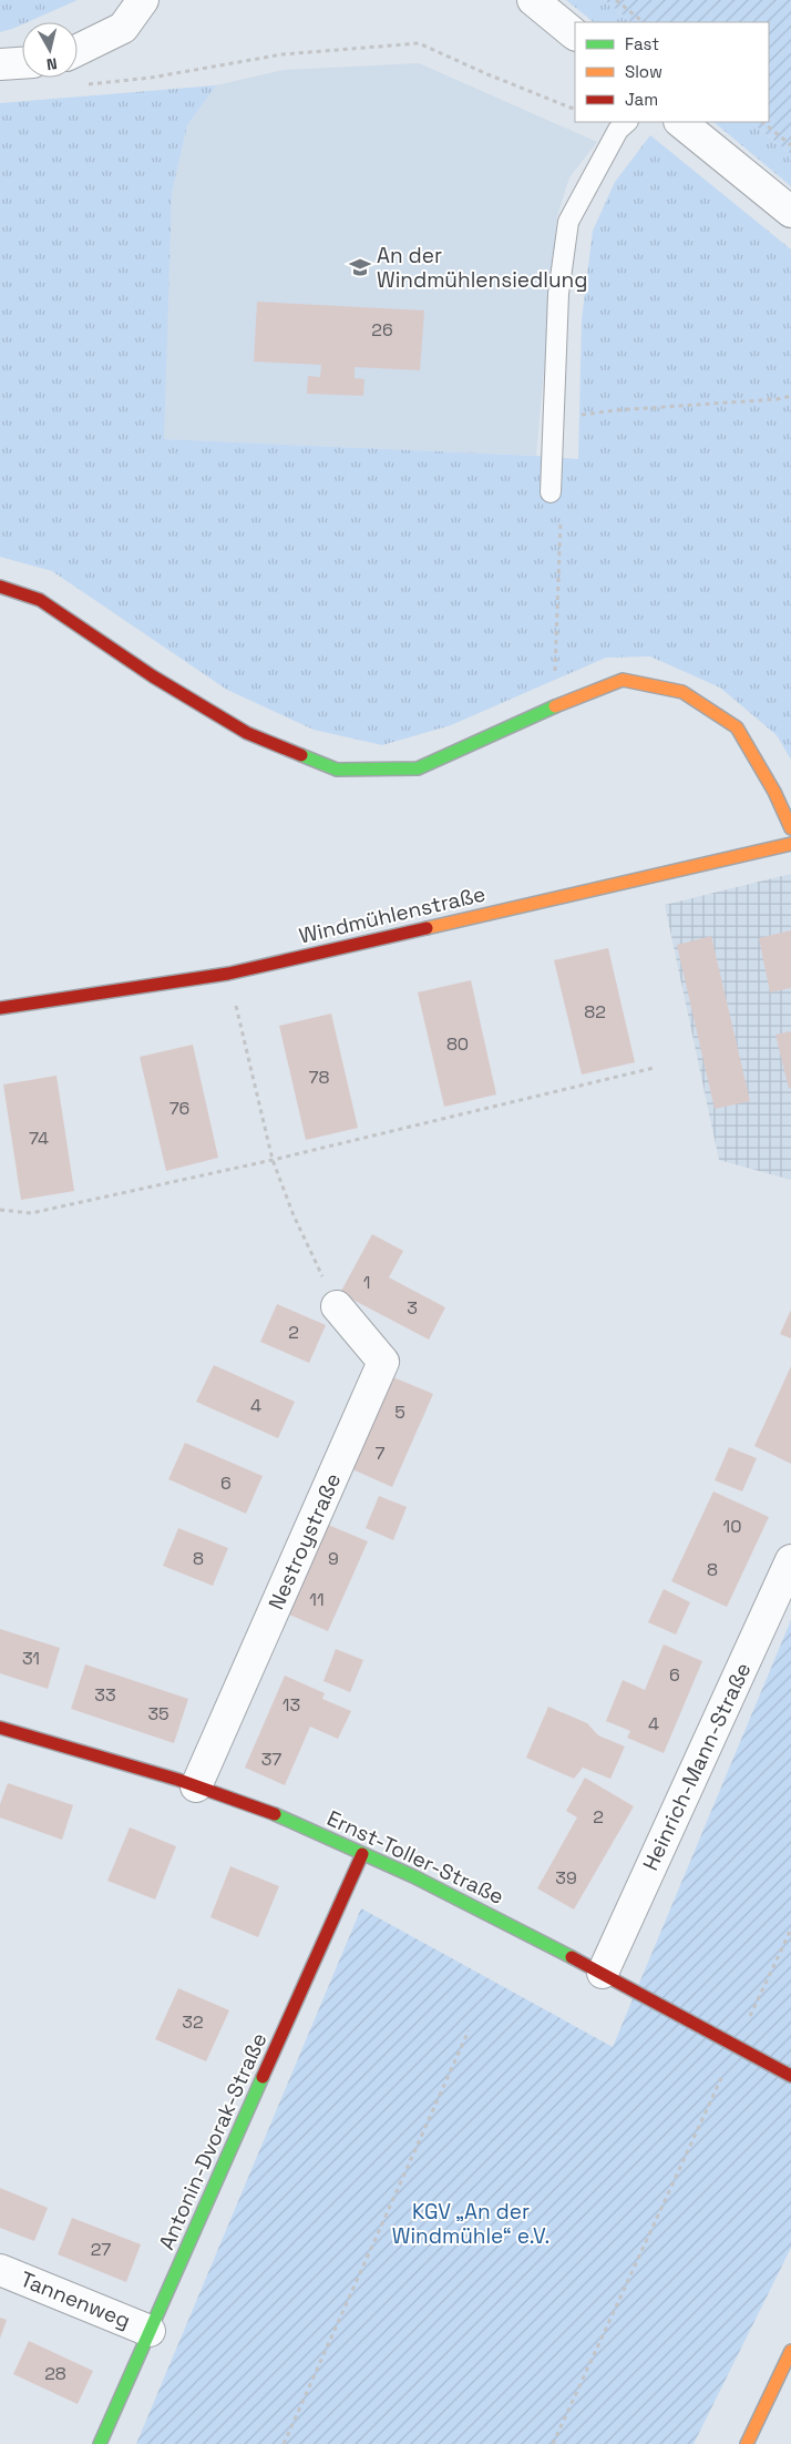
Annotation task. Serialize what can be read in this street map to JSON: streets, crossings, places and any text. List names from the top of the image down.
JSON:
{
  "streets": {
    "street": [
      "Windmühlenstraße",
      "Nestroystraße",
      "Heinrich-Mann-Straße",
      "Ernst-Toller-Straße",
      "Antonin-Dvorak-Straße",
      "Tannenweg"
    ]
  },
  "crossings": [
    ["Nestroystraße", "Ernst-Toller-Straße"],
    ["Heinrich-Mann-Straße", "Ernst-Toller-Straße"],
    ["Ernst-Toller-Straße", "Antonin-Dvorak-Straße"],
    ["Antonin-Dvorak-Straße", "Tannenweg"]
  ],
  "parks": ["KGV „An der Windmühle“ e.V."],
  "places": {
    "school or university": ["An der Windmühlensiedlung"]
  },
  "house_numbers": [
    "26",
    "82",
    "80",
    "78",
    "76",
    "74",
    "1",
    "3",
    "2",
    "4",
    "5",
    "7",
    "6",
    "10",
    "8",
    "9",
    "8",
    "11",
    "31",
    "6",
    "33",
    "13",
    "35",
    "4",
    "37",
    "2",
    "39",
    "32",
    "27",
    "28"
  ],
  "legend": ["Fast", "Slow", "Jam"],
  "north": "bottom"
}
